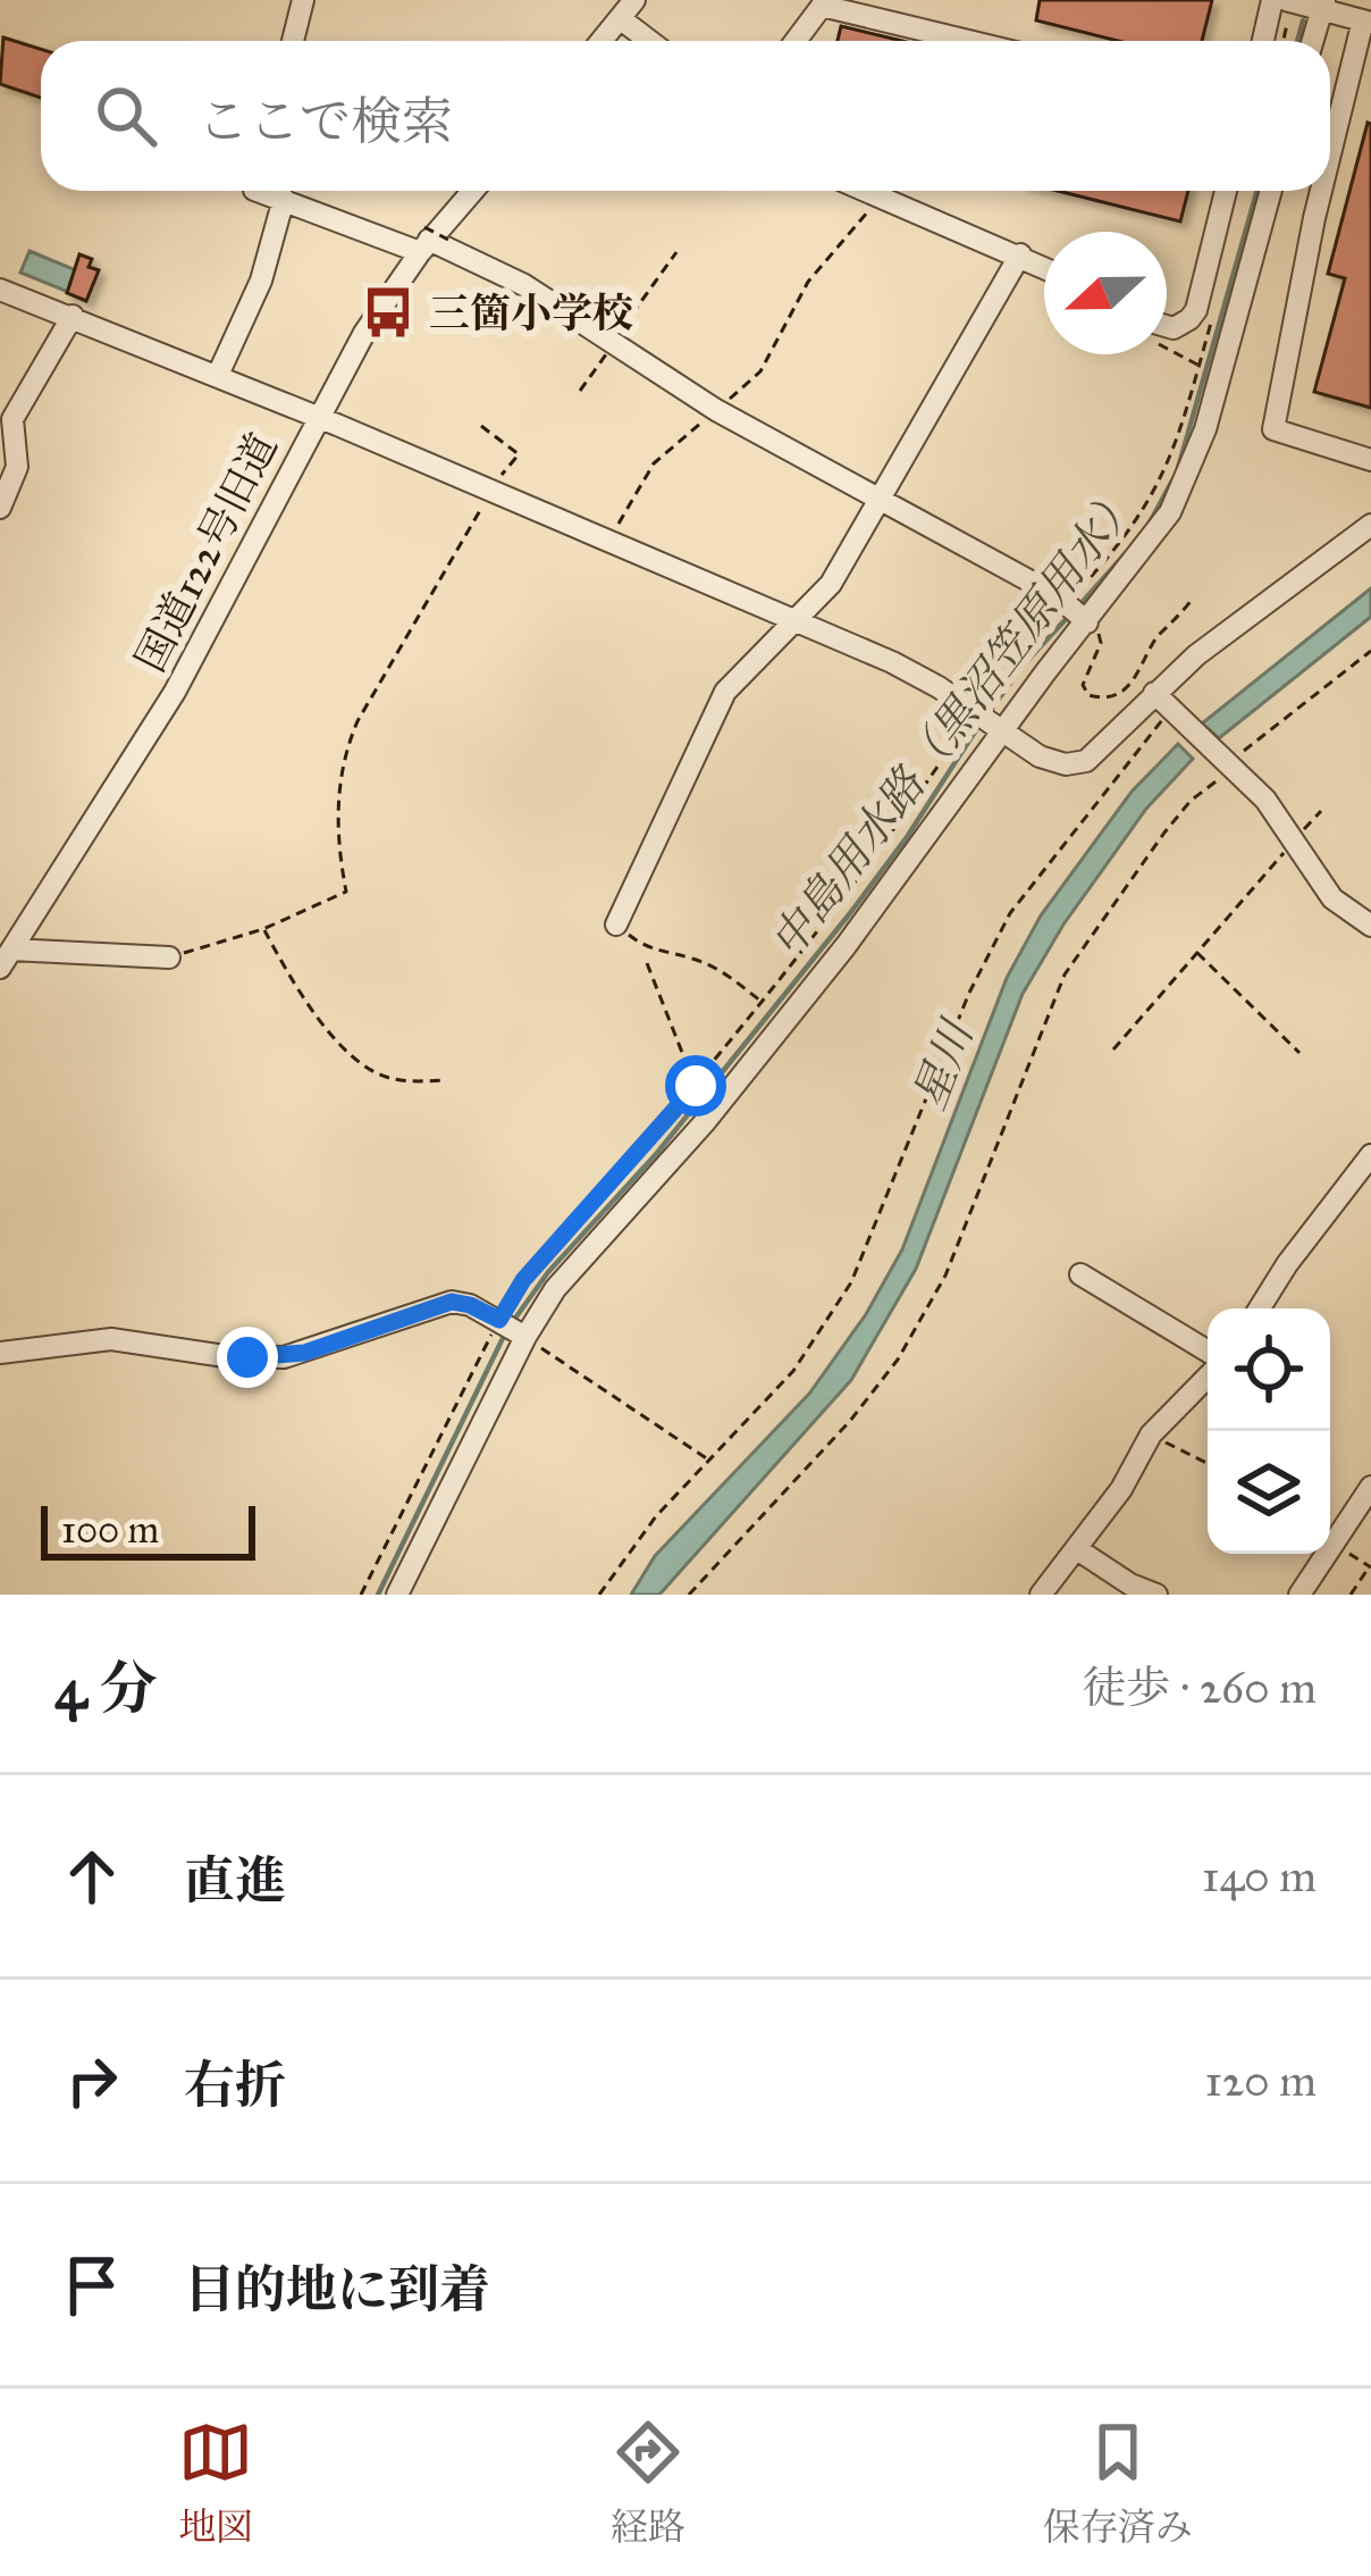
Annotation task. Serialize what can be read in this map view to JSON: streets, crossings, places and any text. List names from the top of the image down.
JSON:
{
  "streets": {
    "street": ["国道122号旧道"]
  },
  "water": ["中島用水路（黒沼笠原用水）", "星川"],
  "places": {
    "bus stop": ["三箇小学校"]
  },
  "scale_bar": "100 m",
  "north": "left",
  "page": {
    "search": "ここで検索",
    "scale": "100 m",
    "heading": ["4 分", "徒歩 · 260 m"],
    "list": [
      ["直進", "140 m"],
      ["右折", "120 m"],
      "目的地に到着"
    ],
    "nav": ["地図", "経路", "保存済み"]
  }
}
